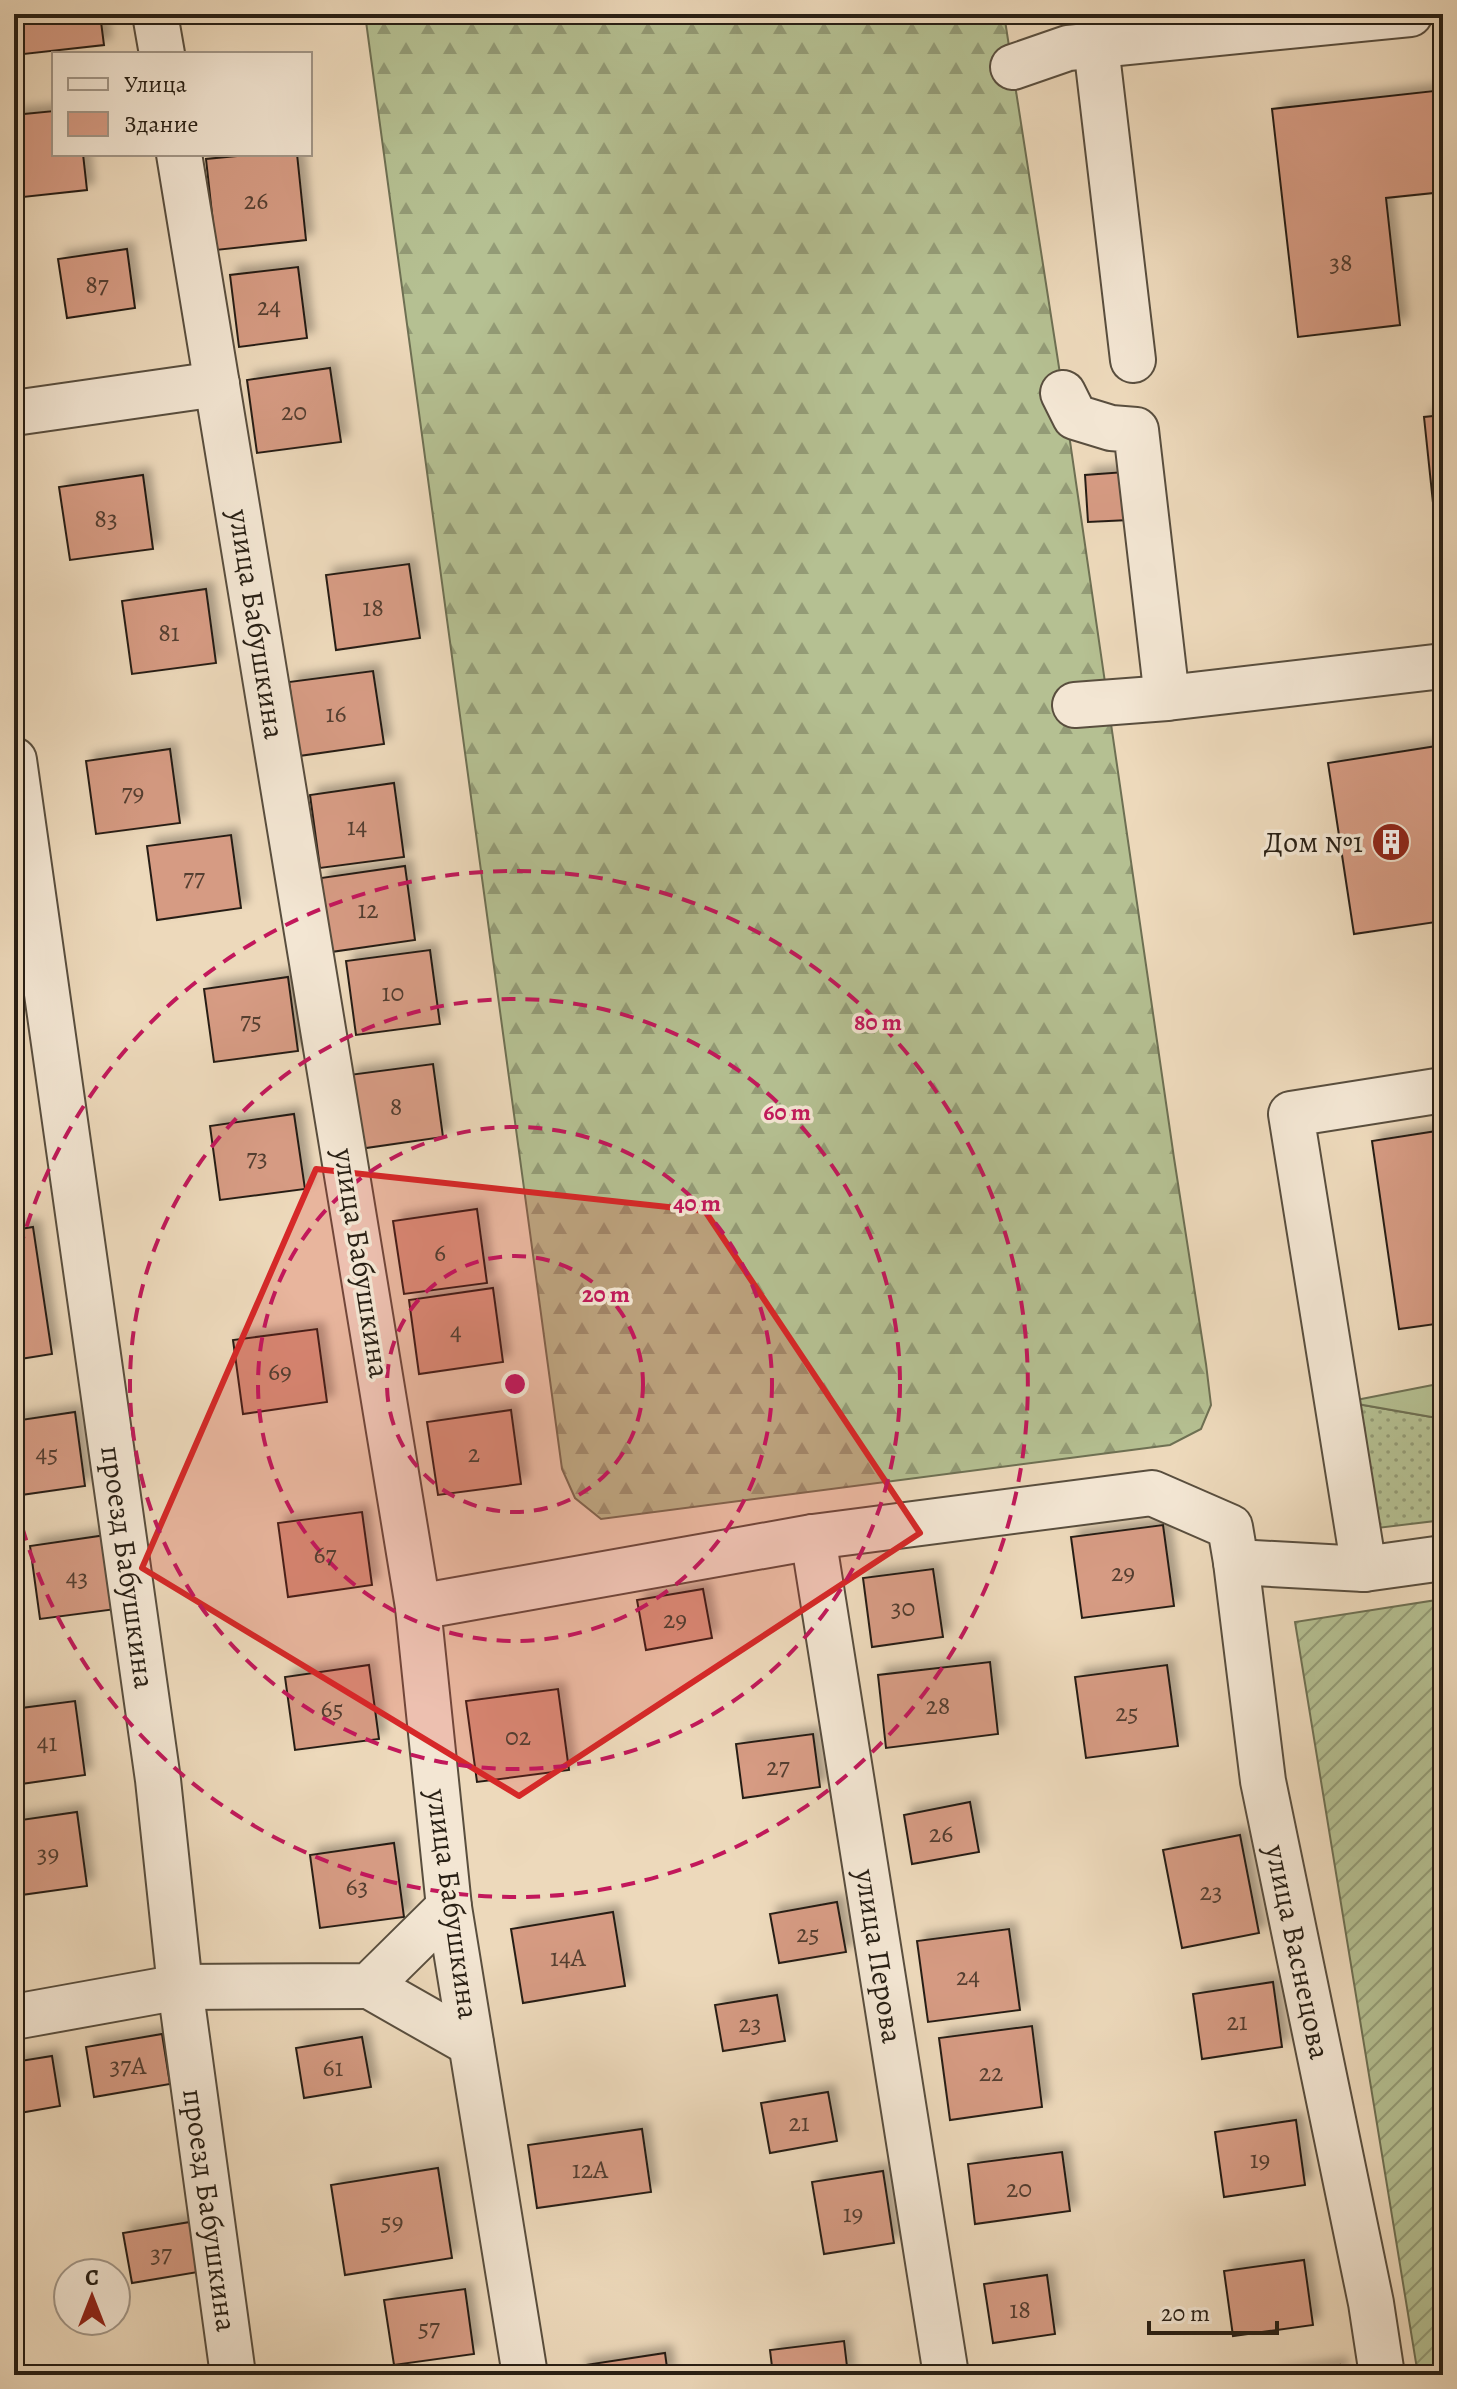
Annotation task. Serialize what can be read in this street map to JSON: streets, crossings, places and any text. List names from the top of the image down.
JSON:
{
  "streets": {
    "street": [
      "улица Бабушкина",
      "проезд Бабушкина",
      "улица Васнецова",
      "улица Перова"
    ]
  },
  "places": {
    "building": ["Дом №1"]
  },
  "house_numbers": [
    "26",
    "38",
    "87",
    "24",
    "20",
    "83",
    "18",
    "81",
    "16",
    "79",
    "14",
    "77",
    "12",
    "10",
    "75",
    "8",
    "73",
    "6",
    "4",
    "69",
    "45",
    "2",
    "67",
    "29",
    "43",
    "30",
    "29",
    "28",
    "65",
    "25",
    "02",
    "41",
    "27",
    "26",
    "39",
    "63",
    "23",
    "25",
    "14А",
    "24",
    "21",
    "23",
    "37А",
    "61",
    "22",
    "21",
    "19",
    "12А",
    "20",
    "19",
    "59",
    "37",
    "18",
    "57"
  ],
  "legend": ["Улица", "Здание"],
  "scale_bar": "20 m",
  "north": "top",
  "rings": [
    "80 m",
    "60 m",
    "40 m",
    "20 m"
  ]
}
